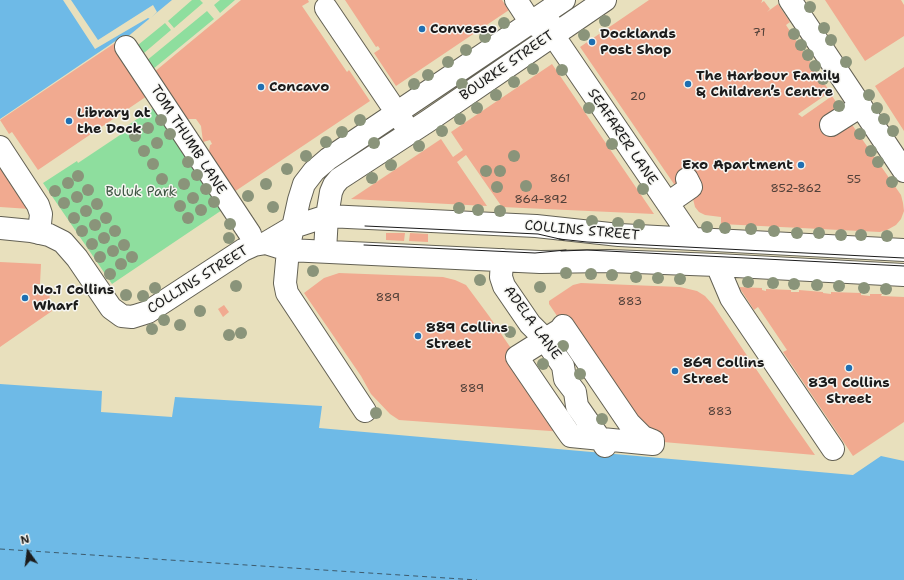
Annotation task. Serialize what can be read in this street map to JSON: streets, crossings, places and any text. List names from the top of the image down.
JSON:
{
  "streets": {
    "street": [
      "BOURKE STREET",
      "SEAFARER LANE",
      "TOM THUMB LANE",
      "COLLINS STREET",
      "ADELA LANE"
    ]
  },
  "crossings": [
    ["BOURKE STREET", "SEAFARER LANE"],
    ["BOURKE STREET", "COLLINS STREET"],
    ["SEAFARER LANE", "COLLINS STREET"],
    ["TOM THUMB LANE", "COLLINS STREET"],
    ["COLLINS STREET", "ADELA LANE"]
  ],
  "parks": ["Buluk Park"],
  "places": [
    "Convesso",
    "Docklands Post Shop",
    "The Harbour Family & Children’s Centre",
    "Concavo",
    "Library at the Dock",
    "Exo Apartment",
    "No.1 Collins Wharf",
    "889 Collins Street",
    "839 Collins Street",
    "869 Collins Street"
  ],
  "house_numbers": [
    "71",
    "20",
    "861",
    "55",
    "852-862",
    "864-892",
    "889",
    "883",
    "889",
    "883"
  ],
  "north": "top"
}
